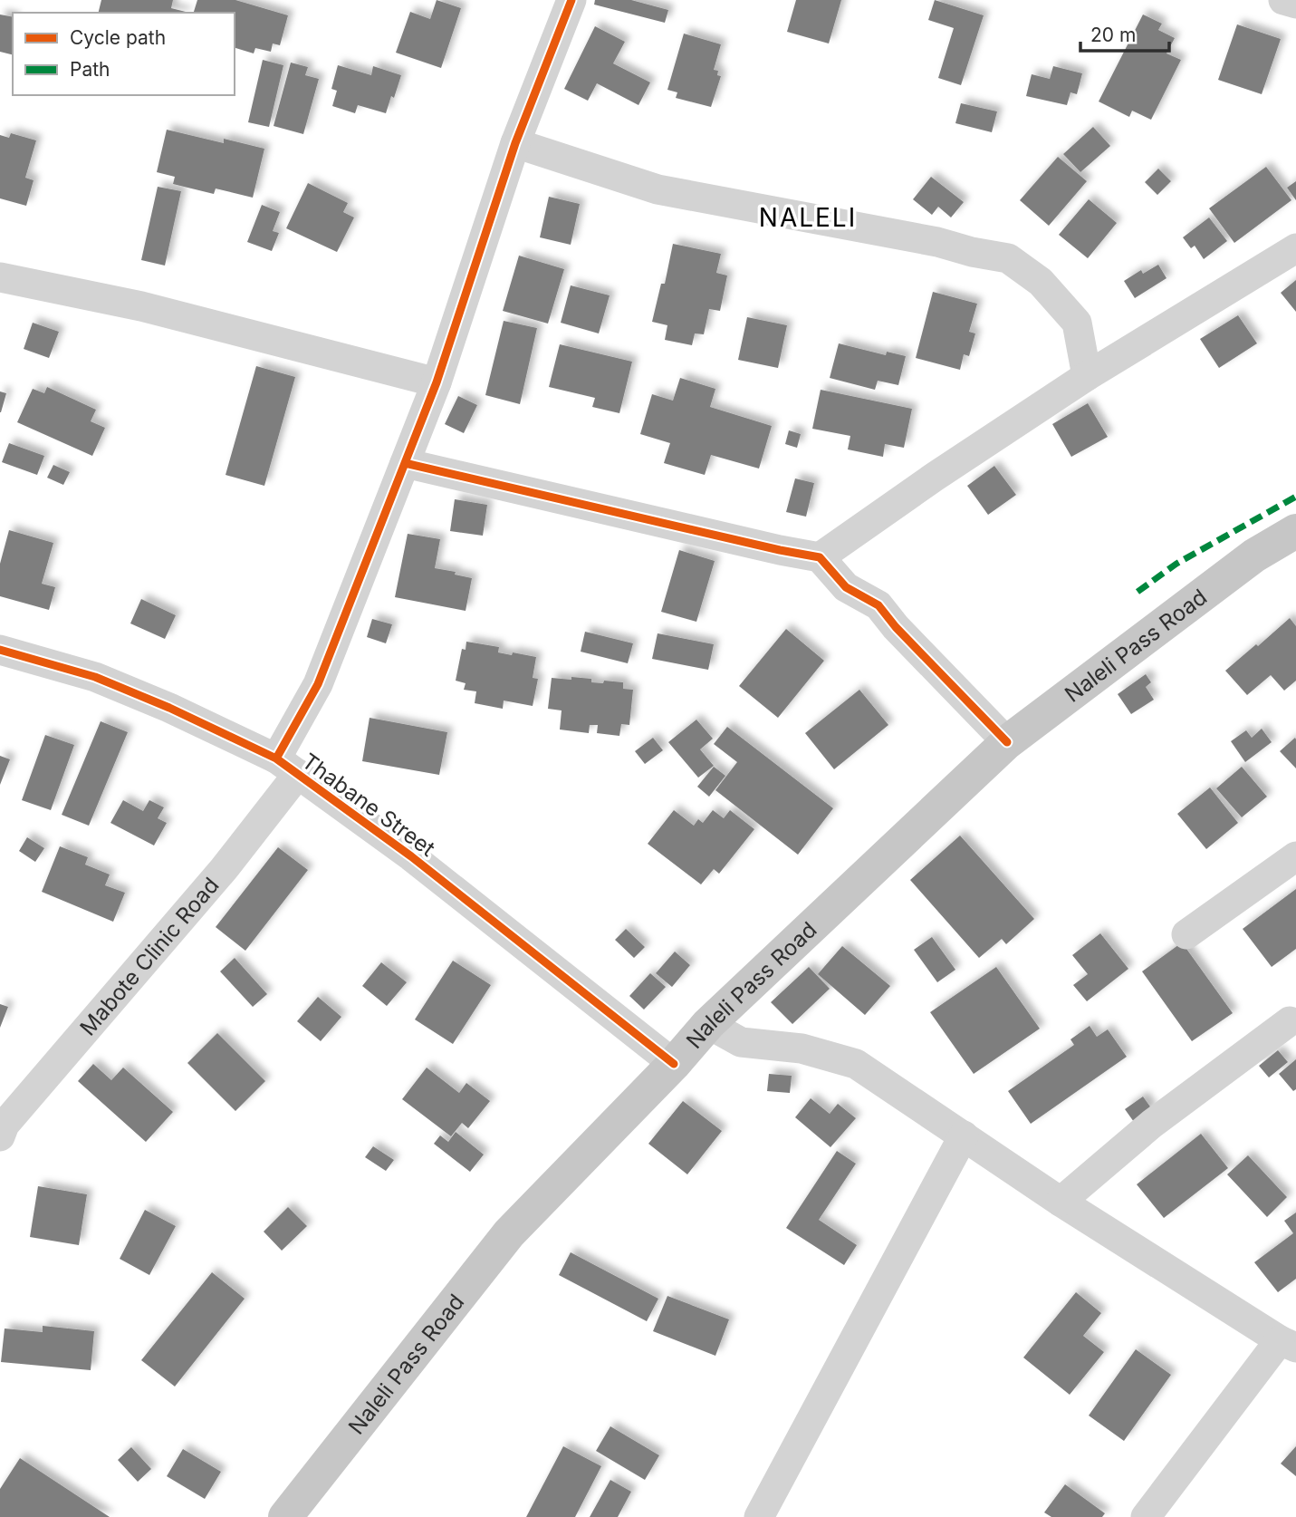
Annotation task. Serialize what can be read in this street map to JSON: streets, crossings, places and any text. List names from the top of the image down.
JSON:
{
  "streets": {
    "main road": ["Naleli Pass Road"],
    "street": ["Thabane Street", "Mabote Clinic Road"]
  },
  "crossings": [
    ["Naleli Pass Road", "Thabane Street"],
    ["Thabane Street", "Mabote Clinic Road"]
  ],
  "districts": ["NALELI"],
  "legend": ["Cycle path", "Path"],
  "scale_bar": "20 m"
}
